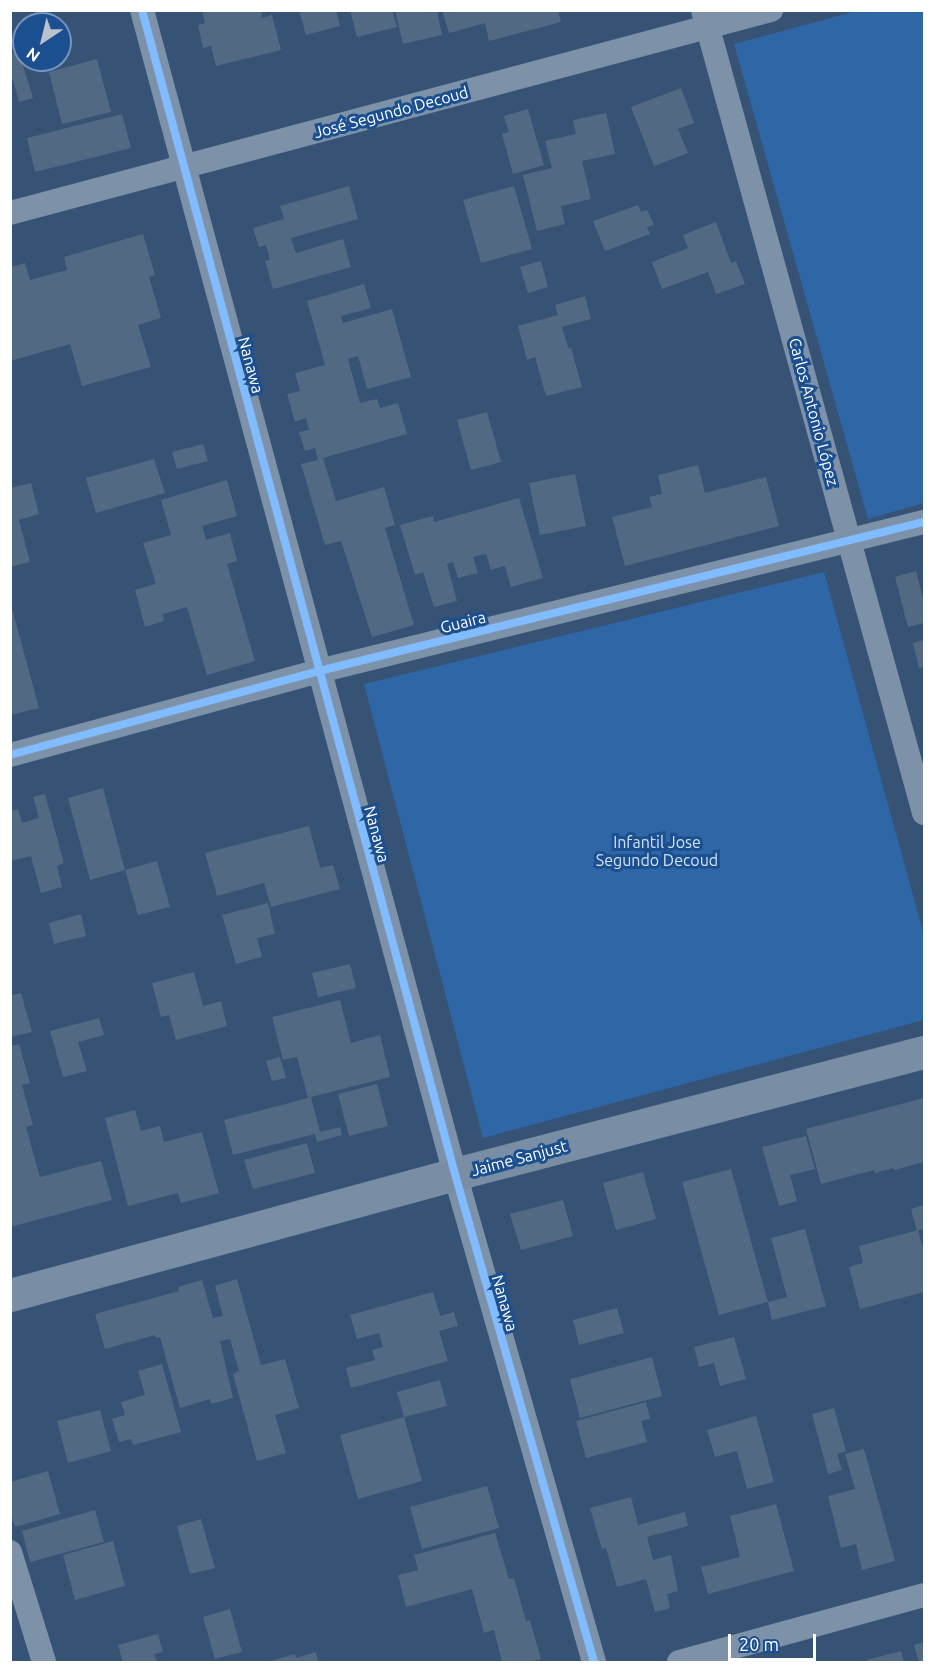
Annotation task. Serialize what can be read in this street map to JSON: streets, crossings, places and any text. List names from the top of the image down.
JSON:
{
  "streets": {
    "main road": ["Jaime Sanjust"],
    "street": [
      "José Segundo Decoud",
      "Nanawa",
      "Carlos Antonio López",
      "Guaira"
    ]
  },
  "crossings": [
    ["José Segundo Decoud", "Nanawa"],
    ["José Segundo Decoud", "Carlos Antonio López"],
    ["Nanawa", "Guaira"],
    ["Nanawa", "Jaime Sanjust"],
    ["Carlos Antonio López", "Guaira"]
  ],
  "parks": ["Infantil Jose Segundo Decoud"],
  "scale_bar": "20 m",
  "north": "bottom left"
}
